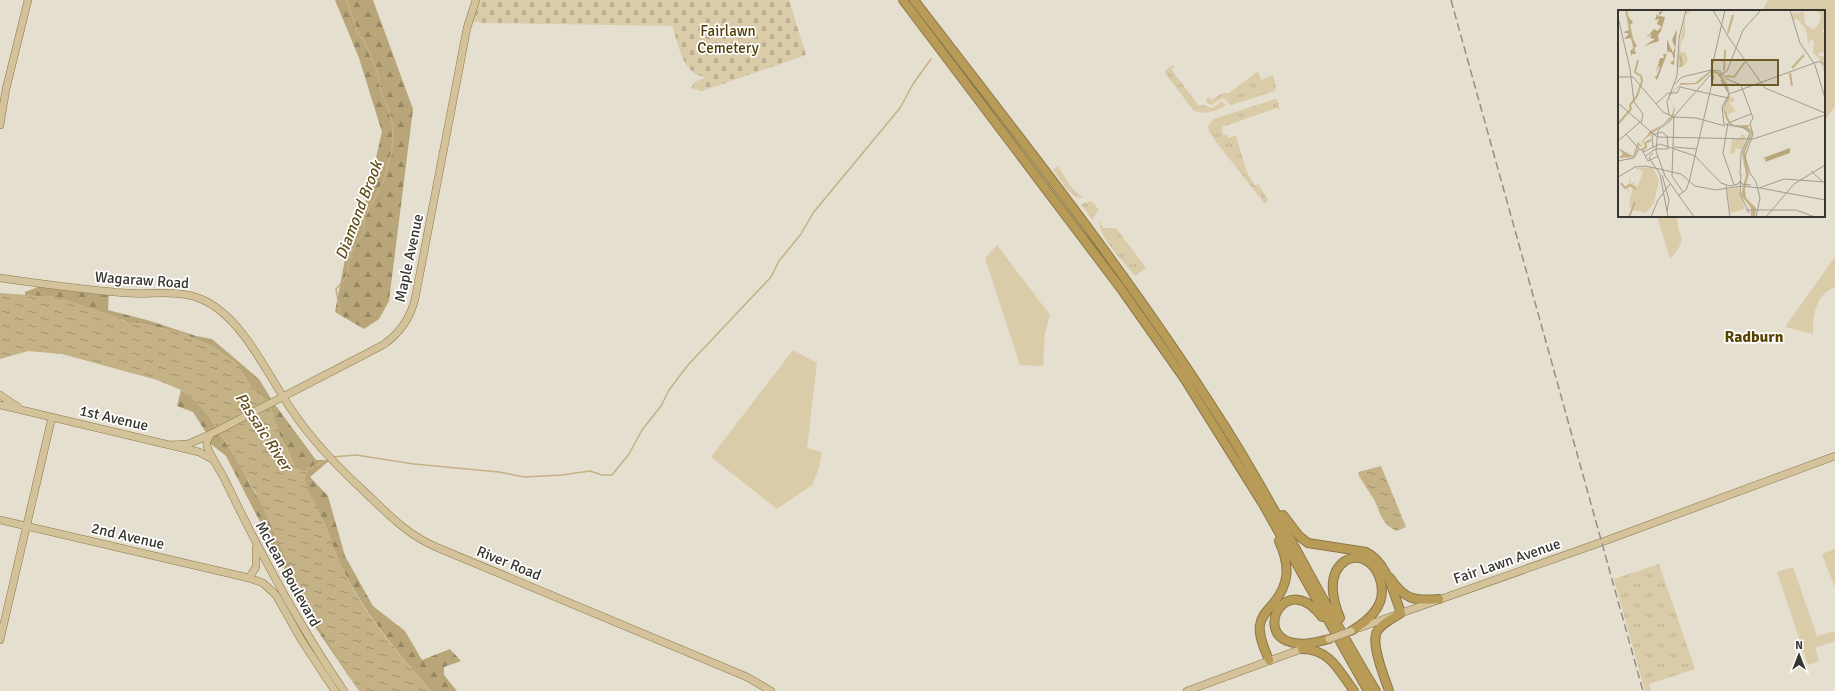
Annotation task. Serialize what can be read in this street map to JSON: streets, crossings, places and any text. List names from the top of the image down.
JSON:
{
  "streets": {
    "main road": [
      "Maple Avenue",
      "Wagaraw Road",
      "1st Avenue",
      "2nd Avenue",
      "Fair Lawn Avenue",
      "River Road",
      "McLean Boulevard"
    ]
  },
  "crossings": [
    ["Maple Avenue", "Wagaraw Road"],
    ["Maple Avenue", "1st Avenue"],
    ["Maple Avenue", "River Road"],
    ["Wagaraw Road", "River Road"],
    ["1st Avenue", "McLean Boulevard"],
    ["2nd Avenue", "McLean Boulevard"]
  ],
  "districts": ["Radburn"],
  "water": ["Diamond Brook", "Passaic River"],
  "parks": ["Fairlawn Cemetery"],
  "north": "top"
}
